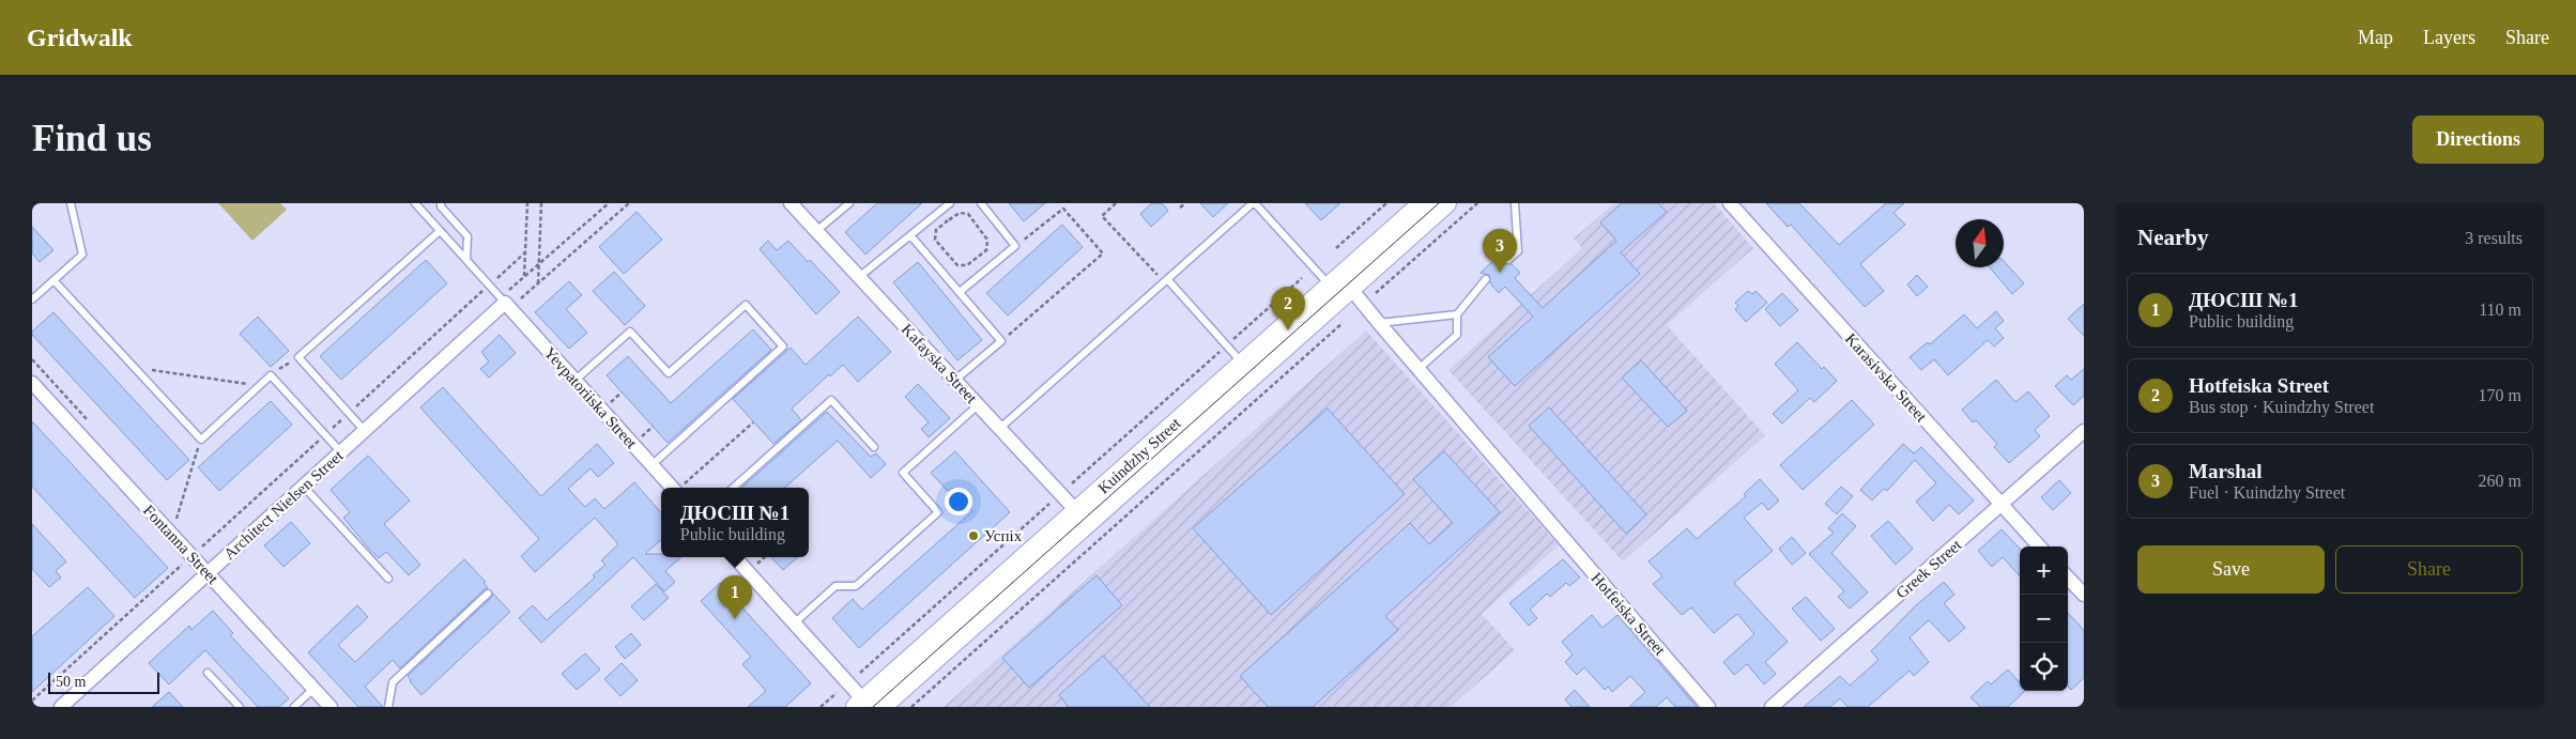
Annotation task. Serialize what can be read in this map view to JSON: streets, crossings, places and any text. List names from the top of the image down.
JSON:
{
  "streets": {
    "main road": ["Kuindzhy Street"],
    "street": [
      "Kafayska Street",
      "Karasivska Street",
      "Yevpatoriiska Street",
      "Architect Nielsen Street",
      "Fontanna Street",
      "Greek Street",
      "Hotfeiska Street"
    ]
  },
  "crossings": [
    ["Kafayska Street", "Kuindzhy Street"],
    ["Karasivska Street", "Greek Street"],
    ["Yevpatoriiska Street", "Architect Nielsen Street"],
    ["Kuindzhy Street", "Hotfeiska Street"],
    ["Architect Nielsen Street", "Fontanna Street"]
  ],
  "places": ["Успіх"],
  "scale_bar": "50 m",
  "north": "top",
  "page": {
    "header": "Gridwalk",
    "nav": ["Map", "Layers", "Share"],
    "buttons": [
      "Directions",
      ["Save", "Share"]
    ],
    "title": "Find us",
    "heading": ["Nearby", "3 results"],
    "pins": ["3", "2", "1"],
    "list": [
      {
        "mark": "1",
        "name": "ДЮСШ №1",
        "note": "Public building",
        "value": "110 m"
      },
      {
        "mark": "2",
        "name": "Hotfeiska Street",
        "note": "Bus stop · Kuindzhy Street",
        "value": "170 m"
      },
      {
        "mark": "3",
        "name": "Marshal",
        "note": "Fuel · Kuindzhy Street",
        "value": "260 m"
      }
    ],
    "popup": ["ДЮСШ №1", "Public building"],
    "map_buttons": ["+", "−"],
    "scale": "50 m"
  }
}
